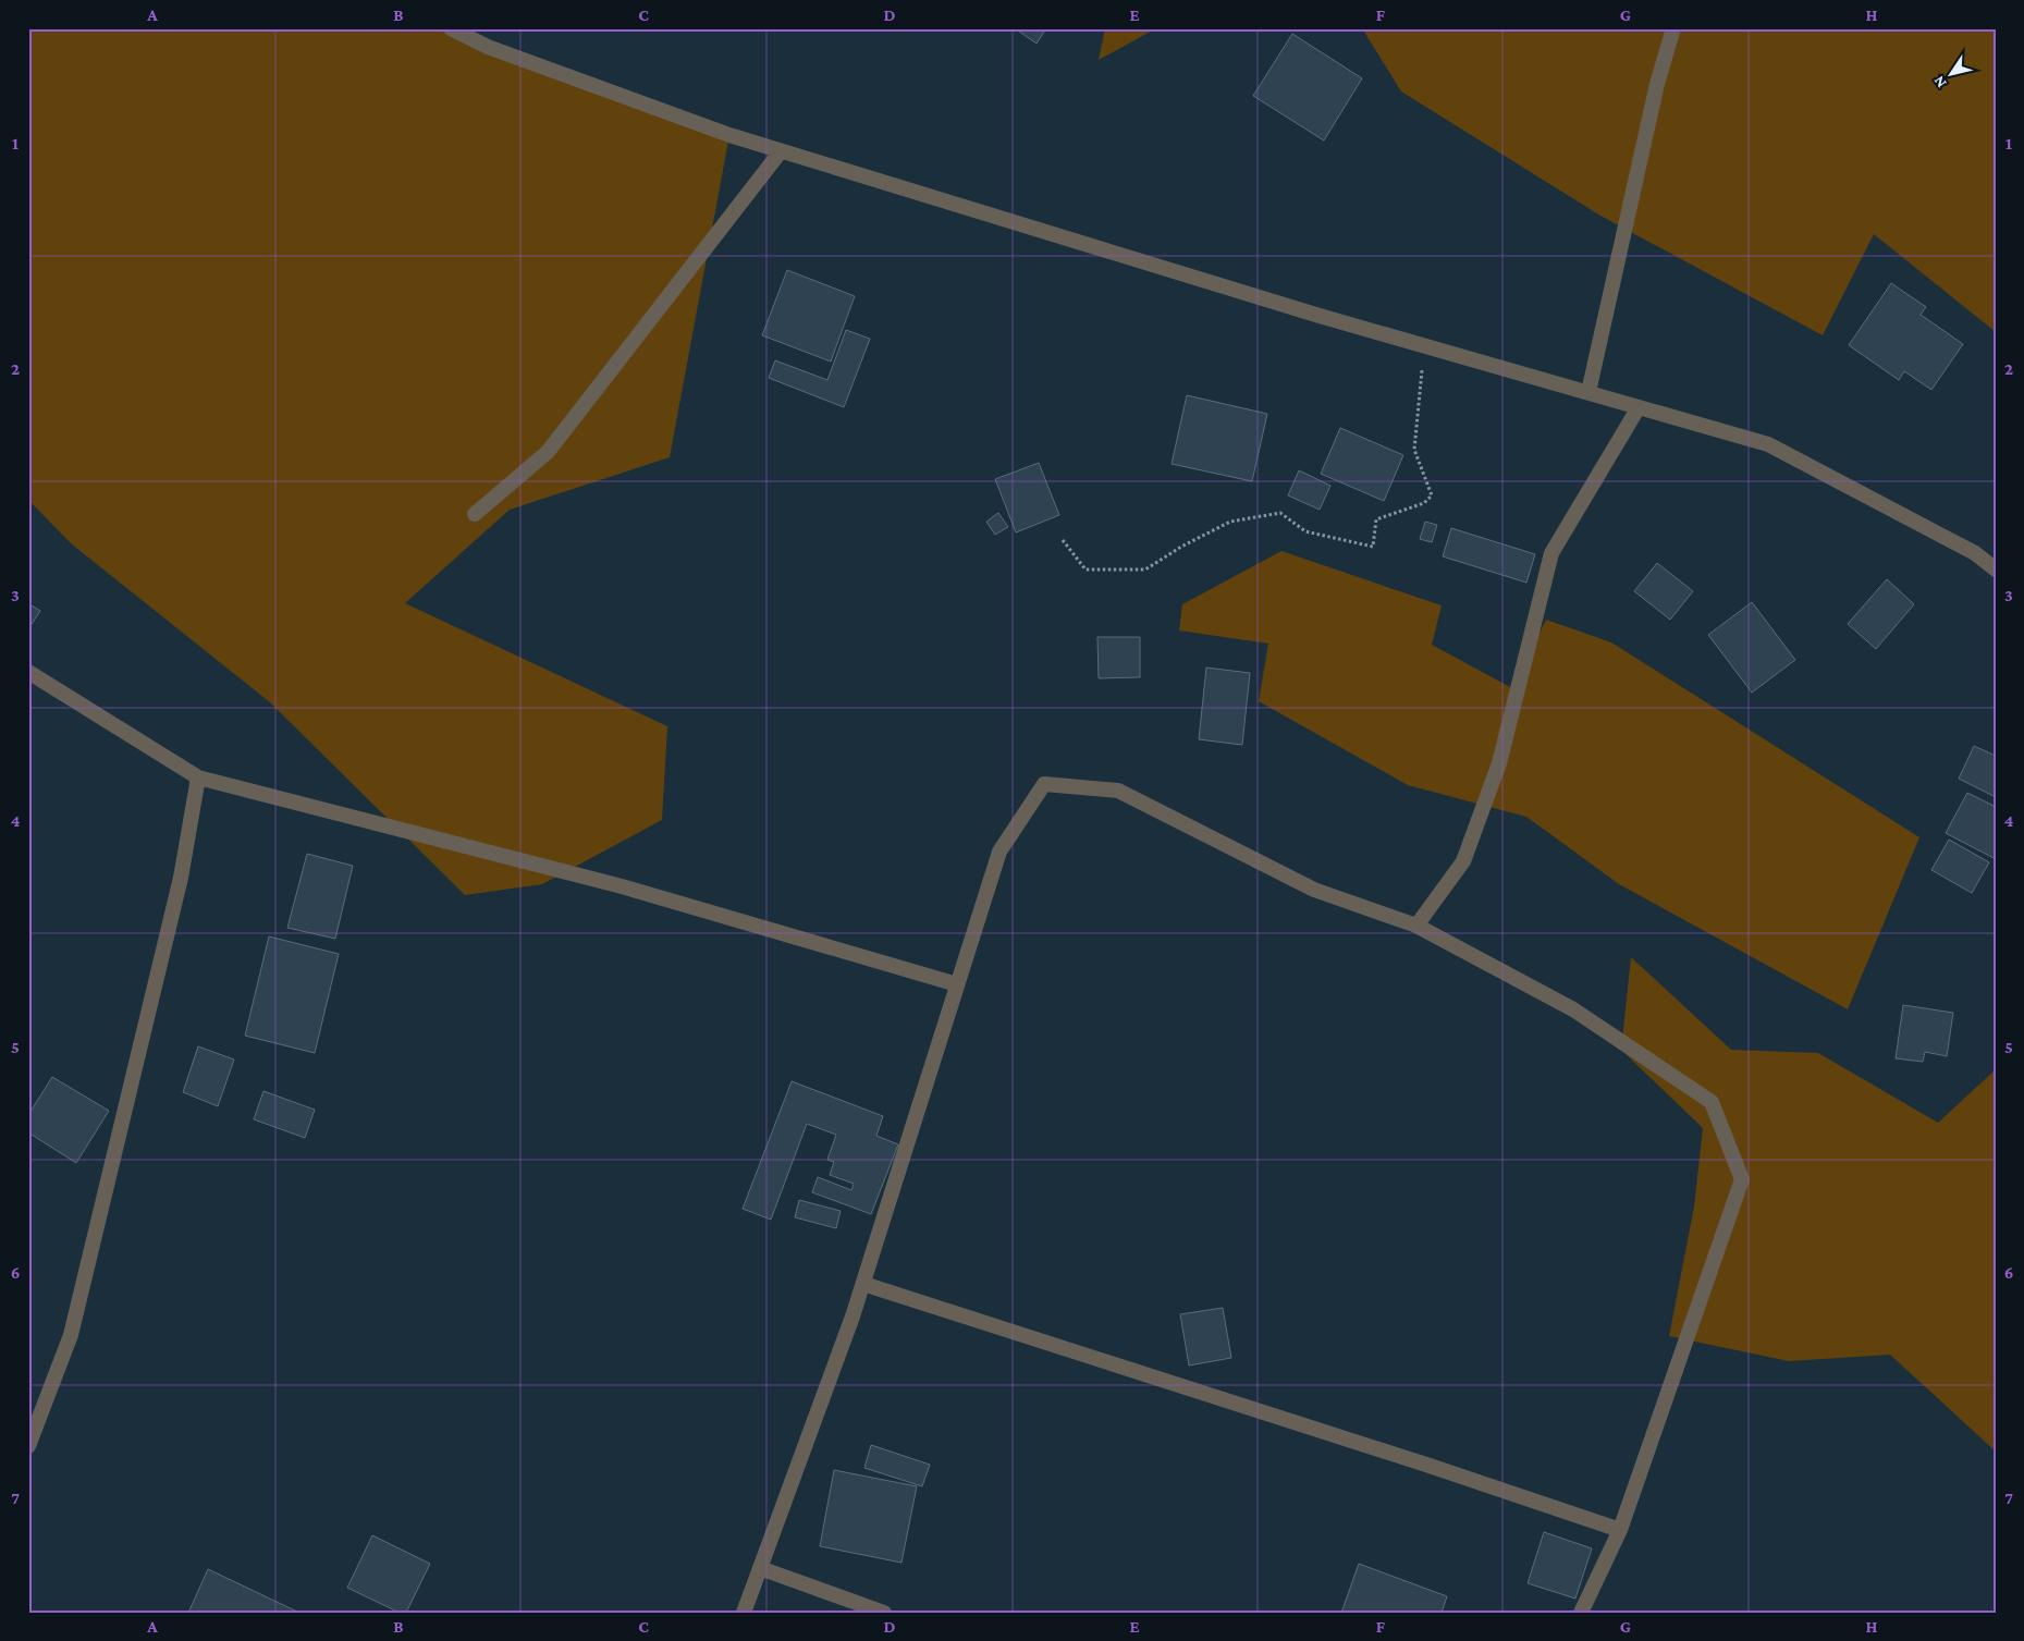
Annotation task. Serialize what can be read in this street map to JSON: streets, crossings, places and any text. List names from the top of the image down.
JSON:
{
  "north": "bottom left",
  "grid": {
    "columns": [
      "A",
      "B",
      "C",
      "D",
      "E",
      "F",
      "G",
      "H"
    ],
    "rows": [
      "1",
      "2",
      "3",
      "4",
      "5",
      "6",
      "7"
    ]
  }
}
